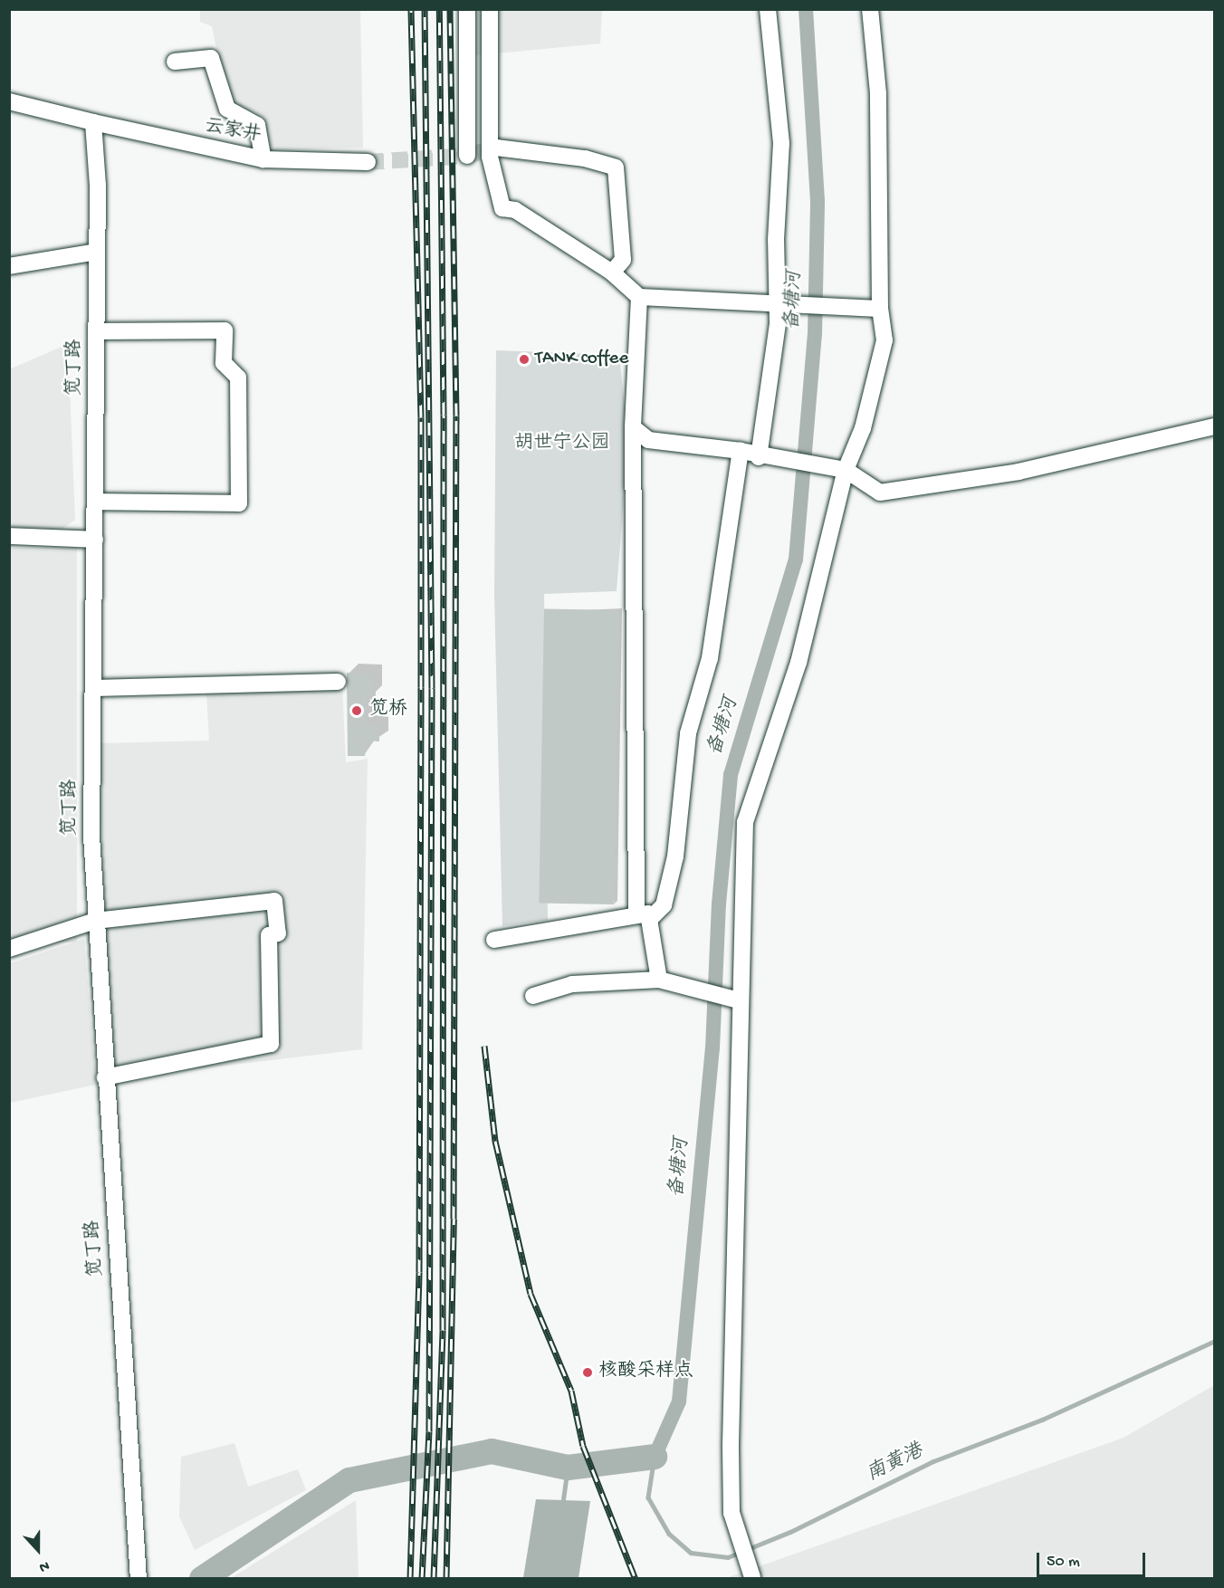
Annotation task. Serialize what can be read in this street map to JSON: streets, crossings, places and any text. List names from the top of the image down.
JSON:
{
  "streets": {
    "street": ["云家井", "笕丁路"]
  },
  "crossings": [
    ["云家井", "笕丁路"]
  ],
  "water": ["备塘河", "南黄港"],
  "parks": ["胡世宁公园"],
  "places": ["TANK coffee", "笕桥", "核酸采样点"],
  "scale_bar": "50 m",
  "north": "bottom"
}
